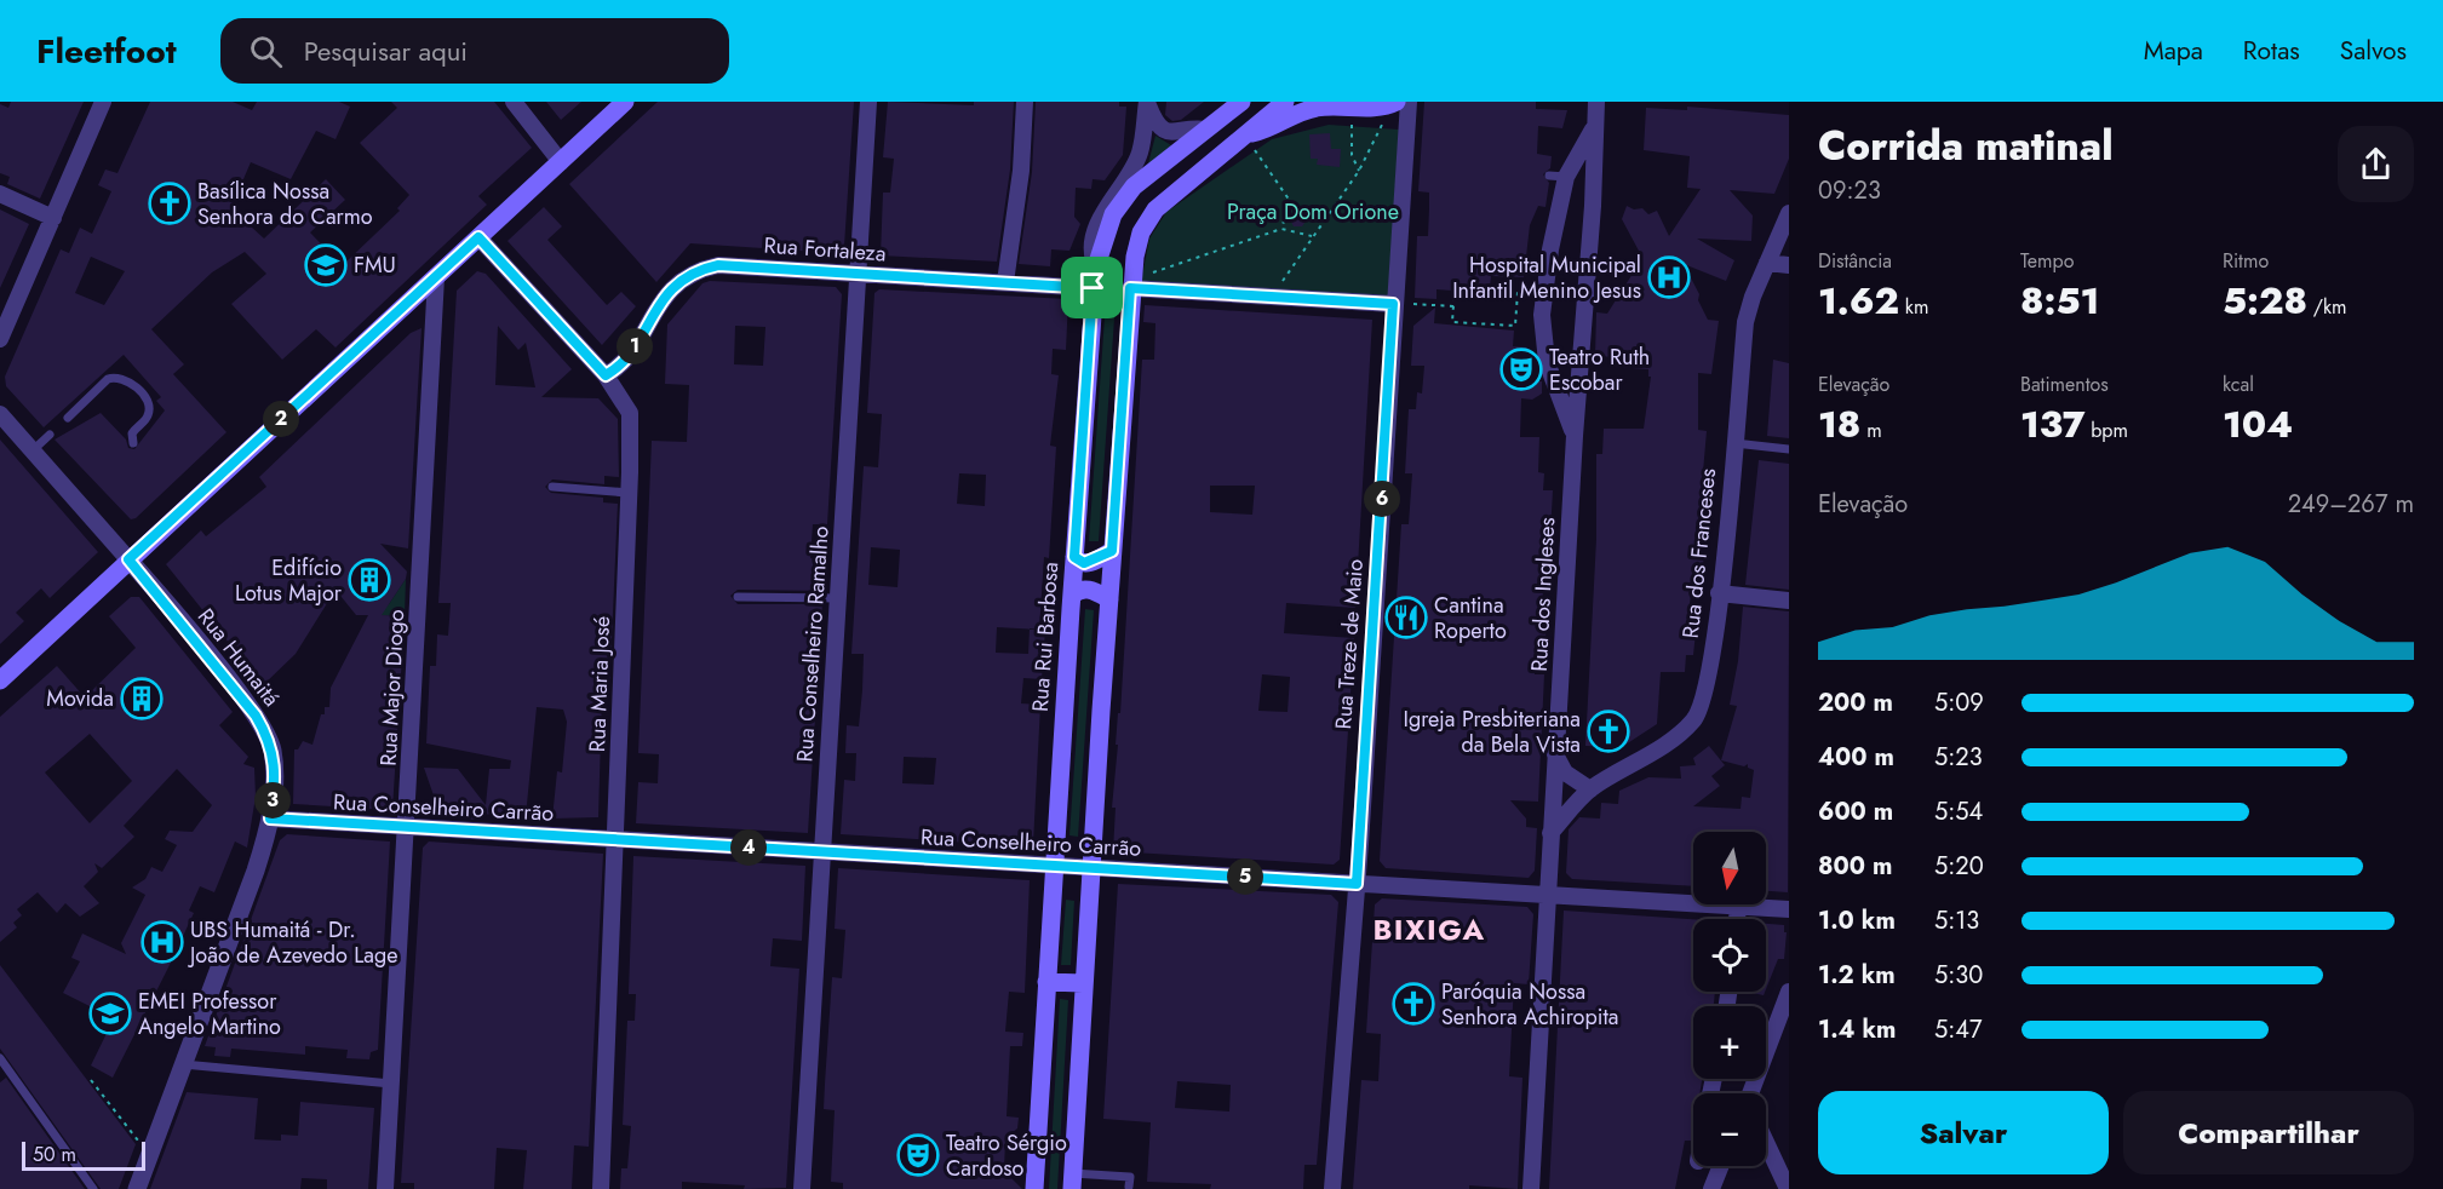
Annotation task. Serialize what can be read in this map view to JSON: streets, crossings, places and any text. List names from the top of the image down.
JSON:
{
  "streets": {
    "main road": ["Rua Rui Barbosa"],
    "street": [
      "Rua Fortaleza",
      "Rua dos Franceses",
      "Rua dos Ingleses",
      "Rua Conselheiro Ramalho",
      "Rua Treze de Maio",
      "Rua Humaitá",
      "Rua Maria José",
      "Rua Major Diogo",
      "Rua Conselheiro Carrão"
    ]
  },
  "crossings": [
    ["Rua Fortaleza", "Rua Rui Barbosa"],
    ["Rua Fortaleza", "Rua Conselheiro Ramalho"],
    ["Rua Fortaleza", "Rua Maria José"],
    ["Rua dos Franceses", "Rua dos Ingleses"],
    ["Rua dos Ingleses", "Rua Conselheiro Carrão"],
    ["Rua Rui Barbosa", "Rua Conselheiro Carrão"],
    ["Rua Conselheiro Ramalho", "Rua Conselheiro Carrão"],
    ["Rua Treze de Maio", "Rua Conselheiro Carrão"],
    ["Rua Humaitá", "Rua Conselheiro Carrão"],
    ["Rua Maria José", "Rua Conselheiro Carrão"],
    ["Rua Major Diogo", "Rua Conselheiro Carrão"]
  ],
  "districts": ["BIXIGA"],
  "parks": ["Praça Dom Orione"],
  "places": {
    "church": ["Basílica Nossa Senhora do Carmo", "Igreja Presbiteriana da Bela Vista", "Paróquia Nossa Senhora Achiropita"],
    "school or university": ["FMU", "EMEI Professor Angelo Martino"],
    "hospital": ["Hospital Municipal Infantil Menino Jesus", "UBS Humaitá - Dr. João de Azevedo Lage"],
    "theatre": ["Teatro Ruth Escobar", "Teatro Sérgio Cardoso"],
    "building": ["Edifício Lotus Major", "Movida"],
    "restaurant": ["Cantina Roperto"]
  },
  "scale_bar": "50 m",
  "north": "bottom",
  "page": {
    "header": "Fleetfoot",
    "search": "Pesquisar aqui",
    "nav": ["Mapa", "Rotas", "Salvos"],
    "heading": ["Corrida matinal", "09:23"],
    "stats": [
      ["Distância", "1.62 km"],
      ["Tempo", "8:51"],
      ["Ritmo", "5:28 /km"],
      ["Elevação", "18 m"],
      ["Batimentos", "137 bpm"],
      ["kcal", "104"]
    ],
    "pins": [
      "1",
      "2",
      "6",
      "3",
      "4",
      "5"
    ],
    "chart": ["Elevação", "249–267 m"],
    "list": [
      {
        "name": "200 m",
        "note": "5:09"
      },
      {
        "name": "400 m",
        "note": "5:23"
      },
      {
        "name": "600 m",
        "note": "5:54"
      },
      {
        "name": "800 m",
        "note": "5:20"
      },
      {
        "name": "1.0 km",
        "note": "5:13"
      },
      {
        "name": "1.2 km",
        "note": "5:30"
      },
      {
        "name": "1.4 km",
        "note": "5:47"
      }
    ],
    "map_buttons": ["+", "−"],
    "buttons": ["Salvar", "Compartilhar"],
    "scale": "50 m"
  }
}
